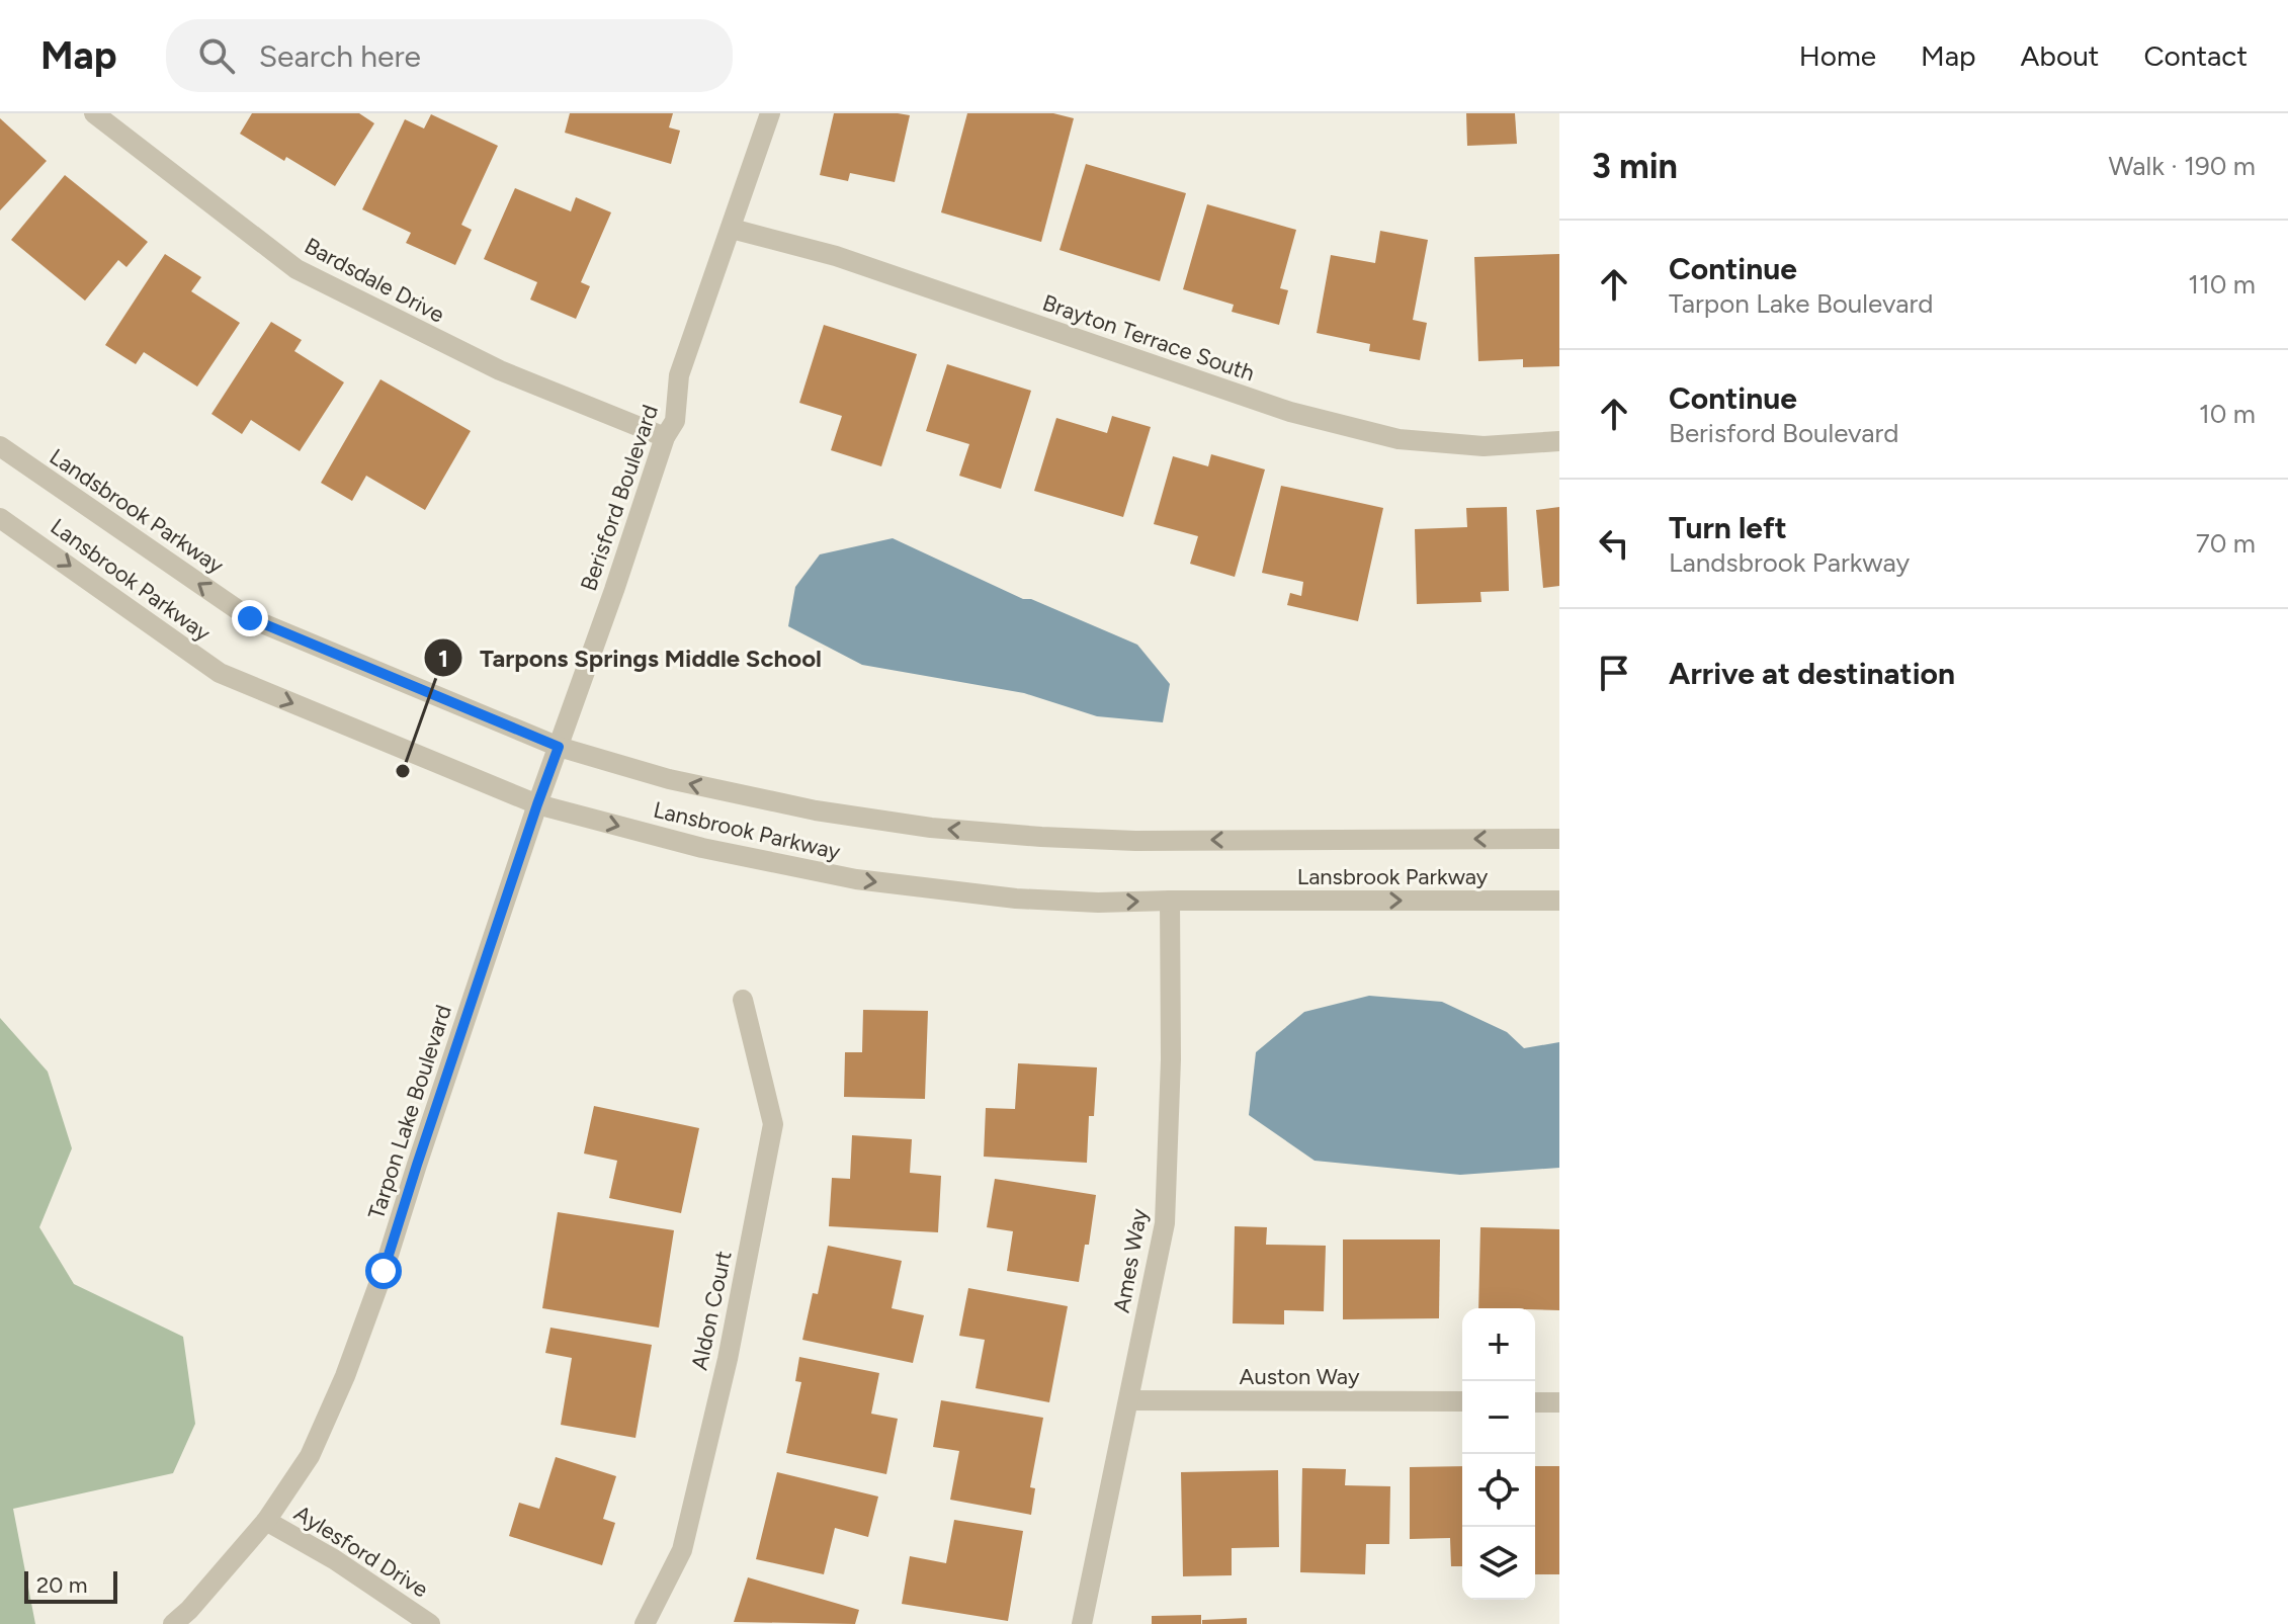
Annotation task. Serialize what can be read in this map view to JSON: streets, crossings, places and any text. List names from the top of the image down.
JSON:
{
  "streets": {
    "street": [
      "Bardsdale Drive",
      "Brayton Terrace South",
      "Berisford Boulevard",
      "Landsbrook Parkway",
      "Lansbrook Parkway",
      "Tarpon Lake Boulevard",
      "Ames Way",
      "Aldon Court",
      "Auston Way",
      "Aylesford Drive"
    ]
  },
  "crossings": [
    ["Bardsdale Drive", "Berisford Boulevard"],
    ["Brayton Terrace South", "Berisford Boulevard"],
    ["Berisford Boulevard", "Landsbrook Parkway"],
    ["Berisford Boulevard", "Lansbrook Parkway"],
    ["Berisford Boulevard", "Tarpon Lake Boulevard"],
    ["Landsbrook Parkway", "Lansbrook Parkway"],
    ["Lansbrook Parkway", "Tarpon Lake Boulevard"],
    ["Lansbrook Parkway", "Ames Way"],
    ["Tarpon Lake Boulevard", "Aylesford Drive"],
    ["Ames Way", "Auston Way"]
  ],
  "one_way": ["Landsbrook Parkway"],
  "places": ["Tarpons Springs Middle School"],
  "scale_bar": "20 m",
  "page": {
    "header": "Map",
    "search": "Search here",
    "nav": [
      "Home",
      "Map",
      "About",
      "Contact"
    ],
    "heading": ["3 min", "Walk · 190 m"],
    "list": [
      ["Continue", "Tarpon Lake Boulevard", "110 m"],
      ["Continue", "Berisford Boulevard", "10 m"],
      ["Turn left", "Landsbrook Parkway", "70 m"],
      "Arrive at destination"
    ],
    "map_buttons": ["+", "−"],
    "scale": "20 m"
  }
}
